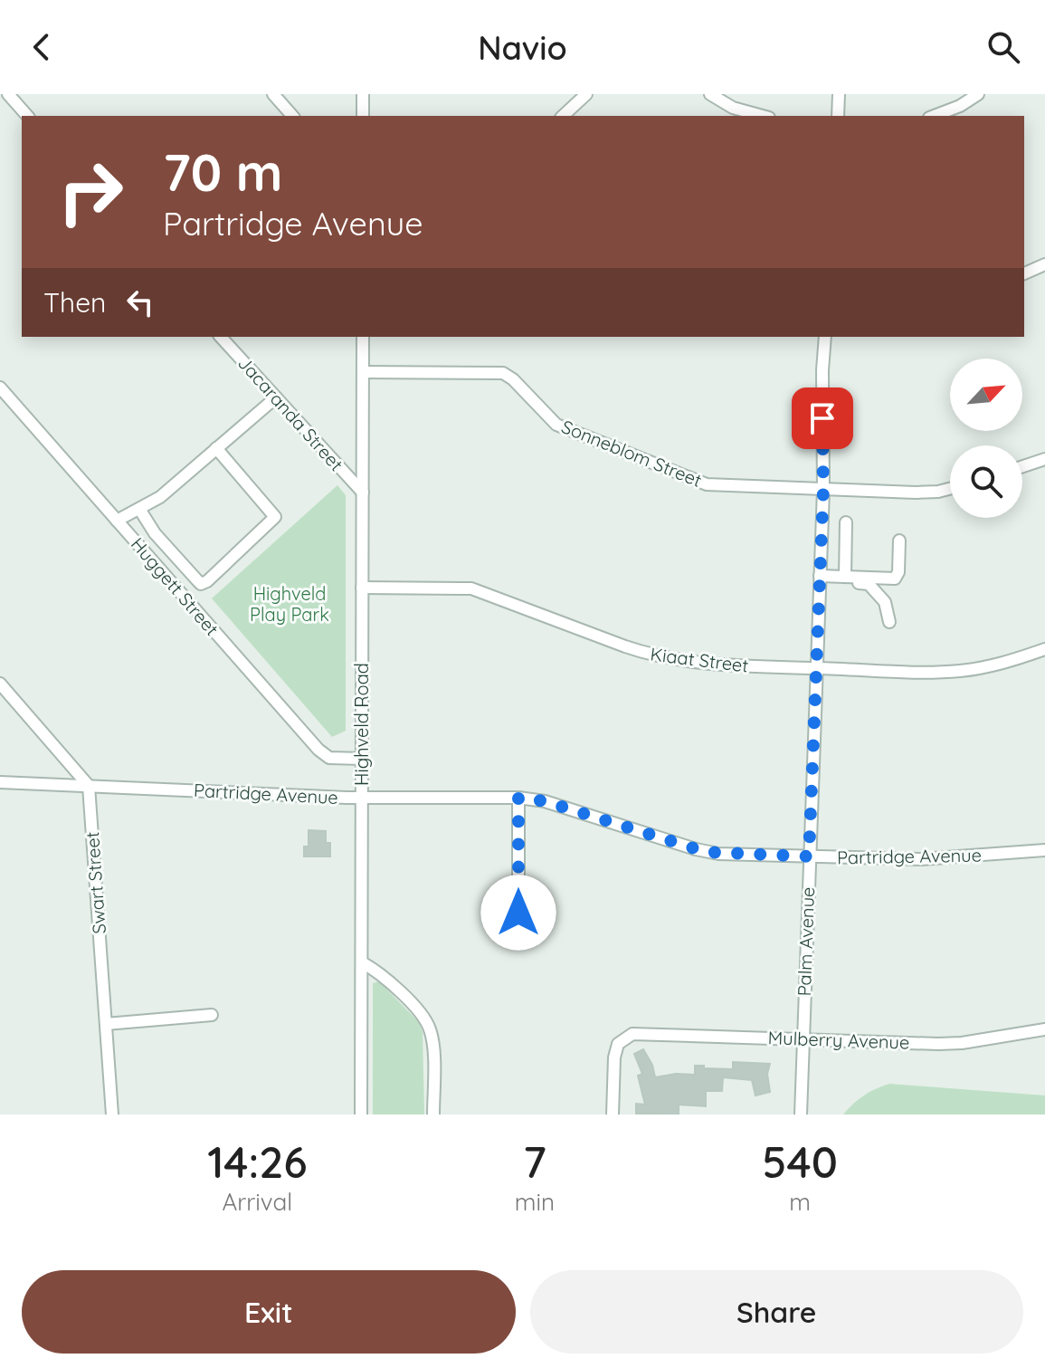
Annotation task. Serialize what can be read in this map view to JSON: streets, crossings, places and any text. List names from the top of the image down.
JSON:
{
  "streets": {
    "street": [
      "Jacaranda Street",
      "Sonneblom Street",
      "Huggett Street",
      "Kiaat Street",
      "Highveld Road",
      "Partridge Avenue",
      "Swart Street",
      "Palm Avenue",
      "Mulberry Avenue"
    ]
  },
  "crossings": [
    ["Jacaranda Street", "Highveld Road"],
    ["Sonneblom Street", "Highveld Road"],
    ["Sonneblom Street", "Palm Avenue"],
    ["Huggett Street", "Highveld Road"],
    ["Kiaat Street", "Highveld Road"],
    ["Kiaat Street", "Palm Avenue"],
    ["Highveld Road", "Partridge Avenue"],
    ["Partridge Avenue", "Swart Street"],
    ["Partridge Avenue", "Palm Avenue"],
    ["Palm Avenue", "Mulberry Avenue"]
  ],
  "parks": ["Highveld Play Park"],
  "north": "top right",
  "page": {
    "header": "Navio",
    "turn": ["70 m", "Partridge Avenue"],
    "then": "Then",
    "eta": [
      "14:26",
      "Arrival",
      "7",
      "min",
      "540",
      "m"
    ],
    "buttons": ["Exit", "Share"]
  }
}
